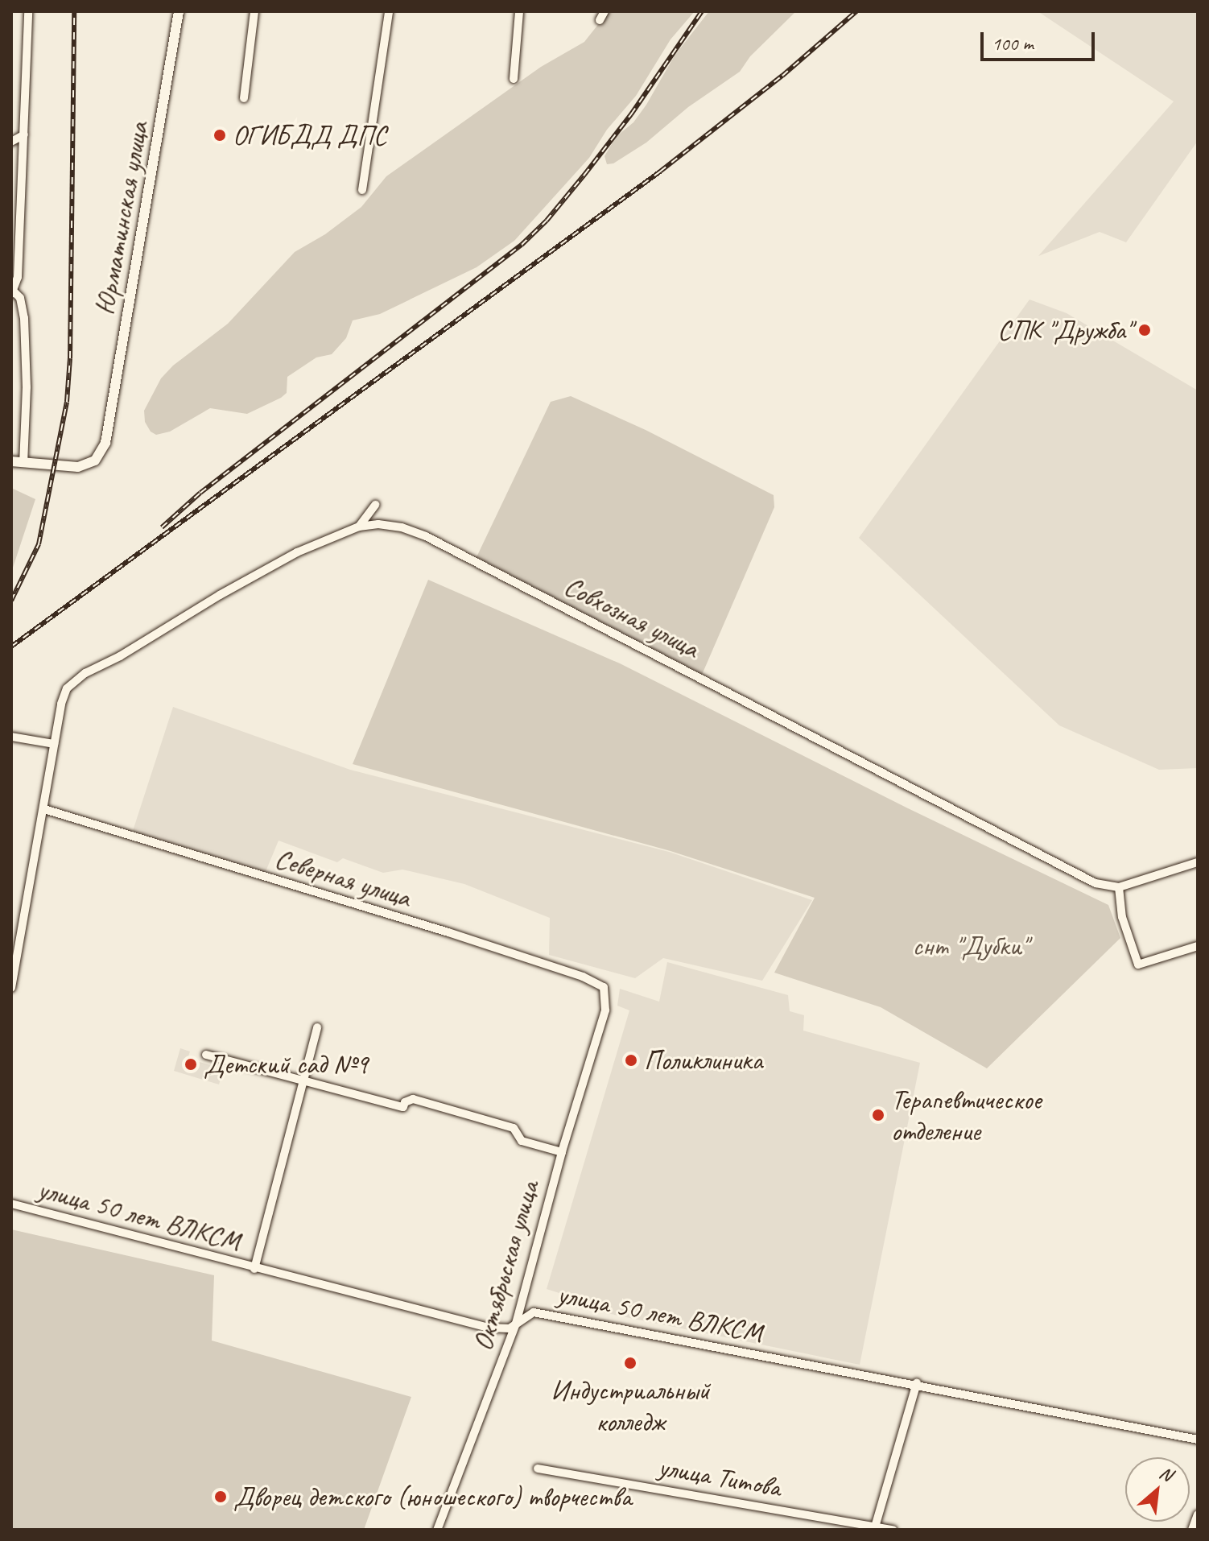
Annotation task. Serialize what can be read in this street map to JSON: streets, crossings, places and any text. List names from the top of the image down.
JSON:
{
  "streets": {
    "main road": ["Юрматинская улица"],
    "street": [
      "Совхозная улица",
      "Северная улица",
      "улица 50 лет ВЛКСМ",
      "Октябрьская улица",
      "улица Титова"
    ]
  },
  "crossings": [
    ["Северная улица", "Октябрьская улица"],
    ["улица 50 лет ВЛКСМ", "Октябрьская улица"]
  ],
  "parks": ["снт \"Дубки\""],
  "places": [
    "ОГИБДД ДПС",
    "СПК \"Дружба\"",
    "Поликлиника",
    "Детский сад №9",
    "Терапевтическое отделение",
    "Индустриальный колледж",
    "Дворец детского (юношеского) творчества"
  ],
  "scale_bar": "100 m",
  "north": "top right"
}
